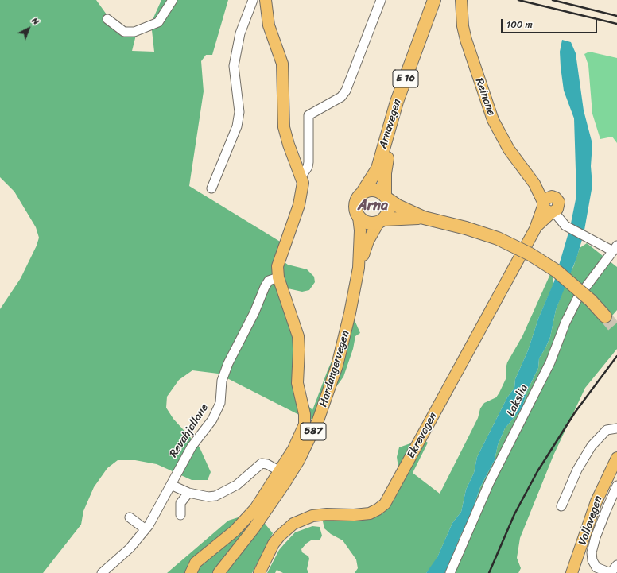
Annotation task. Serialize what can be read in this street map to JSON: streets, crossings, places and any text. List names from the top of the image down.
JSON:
{
  "streets": {
    "highway": ["E 16", "Arnavegen"],
    "main road": [
      "Reinane",
      "Hardangervegen",
      "587",
      "Ekrevegen"
    ],
    "street": ["Lakslia", "Revahjellane", "Vollavegen"]
  },
  "crossings": [
    ["E 16", "Arnavegen"],
    ["E 16", "Hardangervegen"],
    ["Reinane", "Ekrevegen"],
    ["Arnavegen", "Hardangervegen"]
  ],
  "districts": ["Arna"],
  "scale_bar": "100 m",
  "north": "top right"
}
